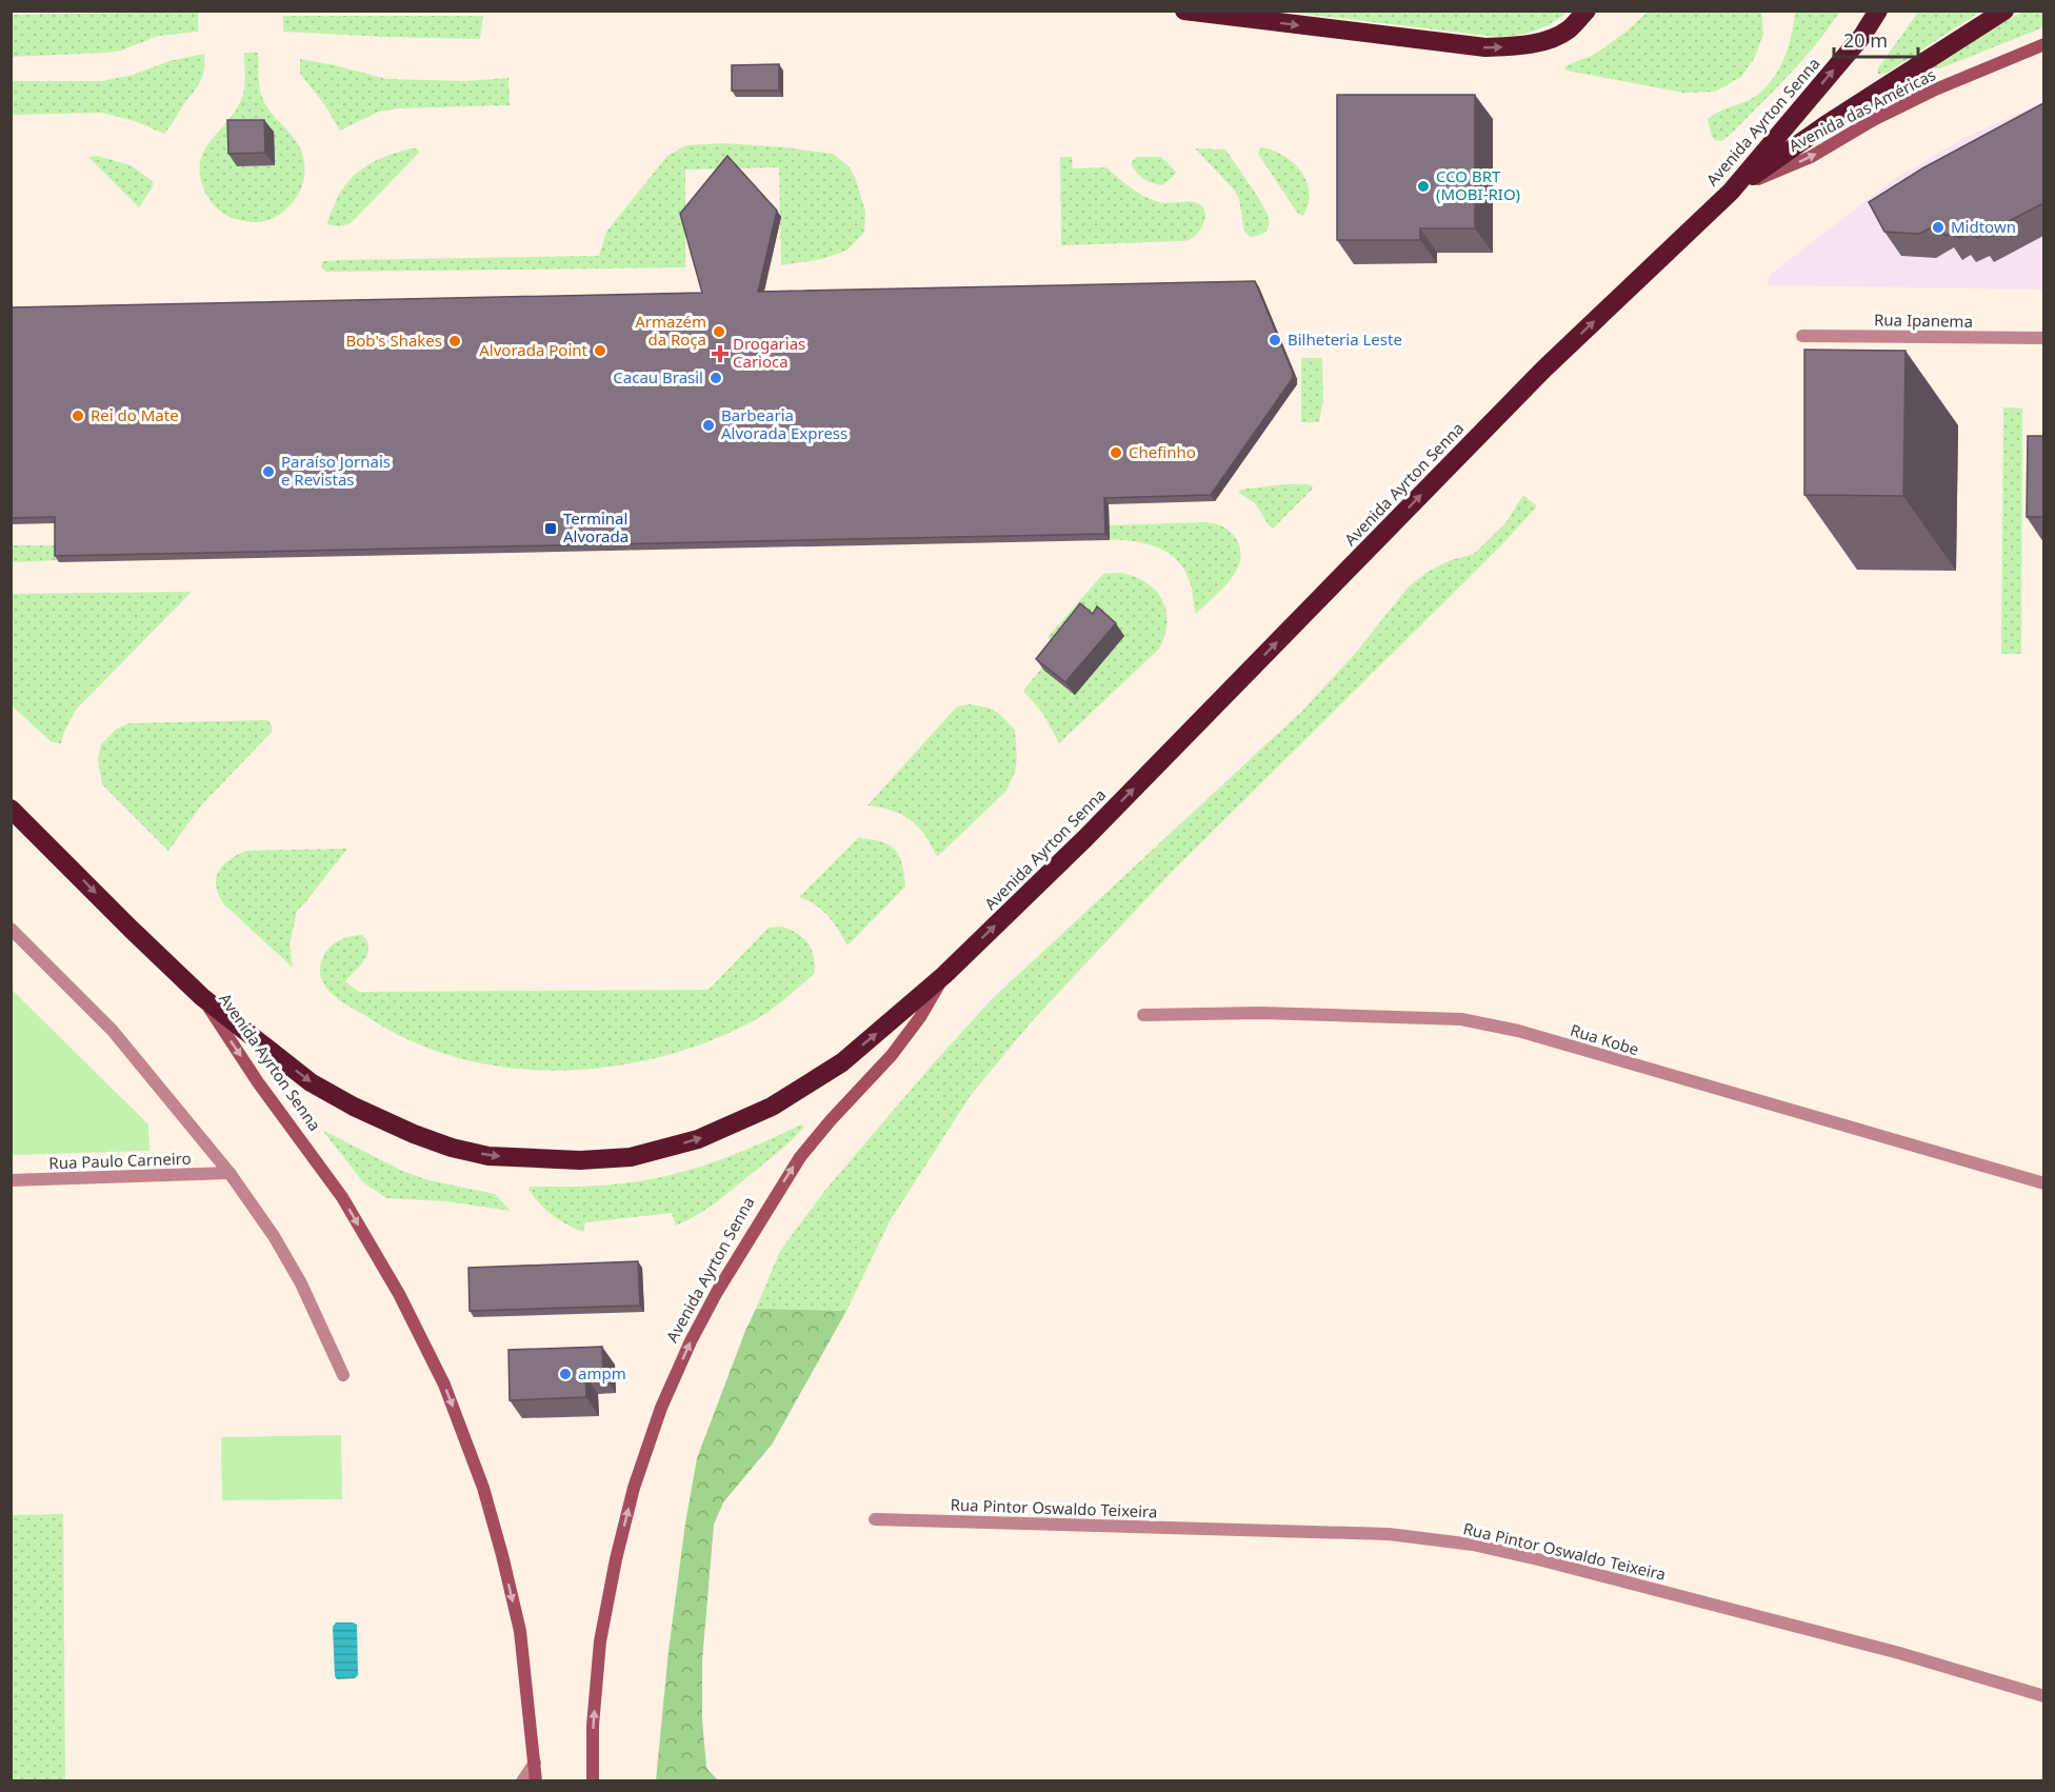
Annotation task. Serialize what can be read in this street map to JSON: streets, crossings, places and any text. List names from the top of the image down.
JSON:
{
  "streets": {
    "highway": ["Avenida Ayrton Senna"],
    "main road": ["Avenida das Américas"],
    "street": [
      "Rua Ipanema",
      "Rua Kobe",
      "Rua Paulo Carneiro",
      "Rua Pintor Oswaldo Teixeira"
    ]
  },
  "crossings": [
    ["Avenida das Américas", "Avenida Ayrton Senna"]
  ],
  "one_way": ["Avenida das Américas"],
  "places": {
    "other": [
      "CCO BRT (MOBI-RIO)",
      "Midtown",
      "Armazém da Roça",
      "Bilheteria Leste",
      "Bob's Shakes",
      "Alvorada Point",
      "Cacau Brasil",
      "Rei do Mate",
      "Barbearia Alvorada Express",
      "Chefinho",
      "Paraíso Jornais e Revistas",
      "ampm"
    ],
    "health": ["Drogarias Carioca"],
    "transit": ["Terminal Alvorada"]
  },
  "scale_bar": "20 m"
}
